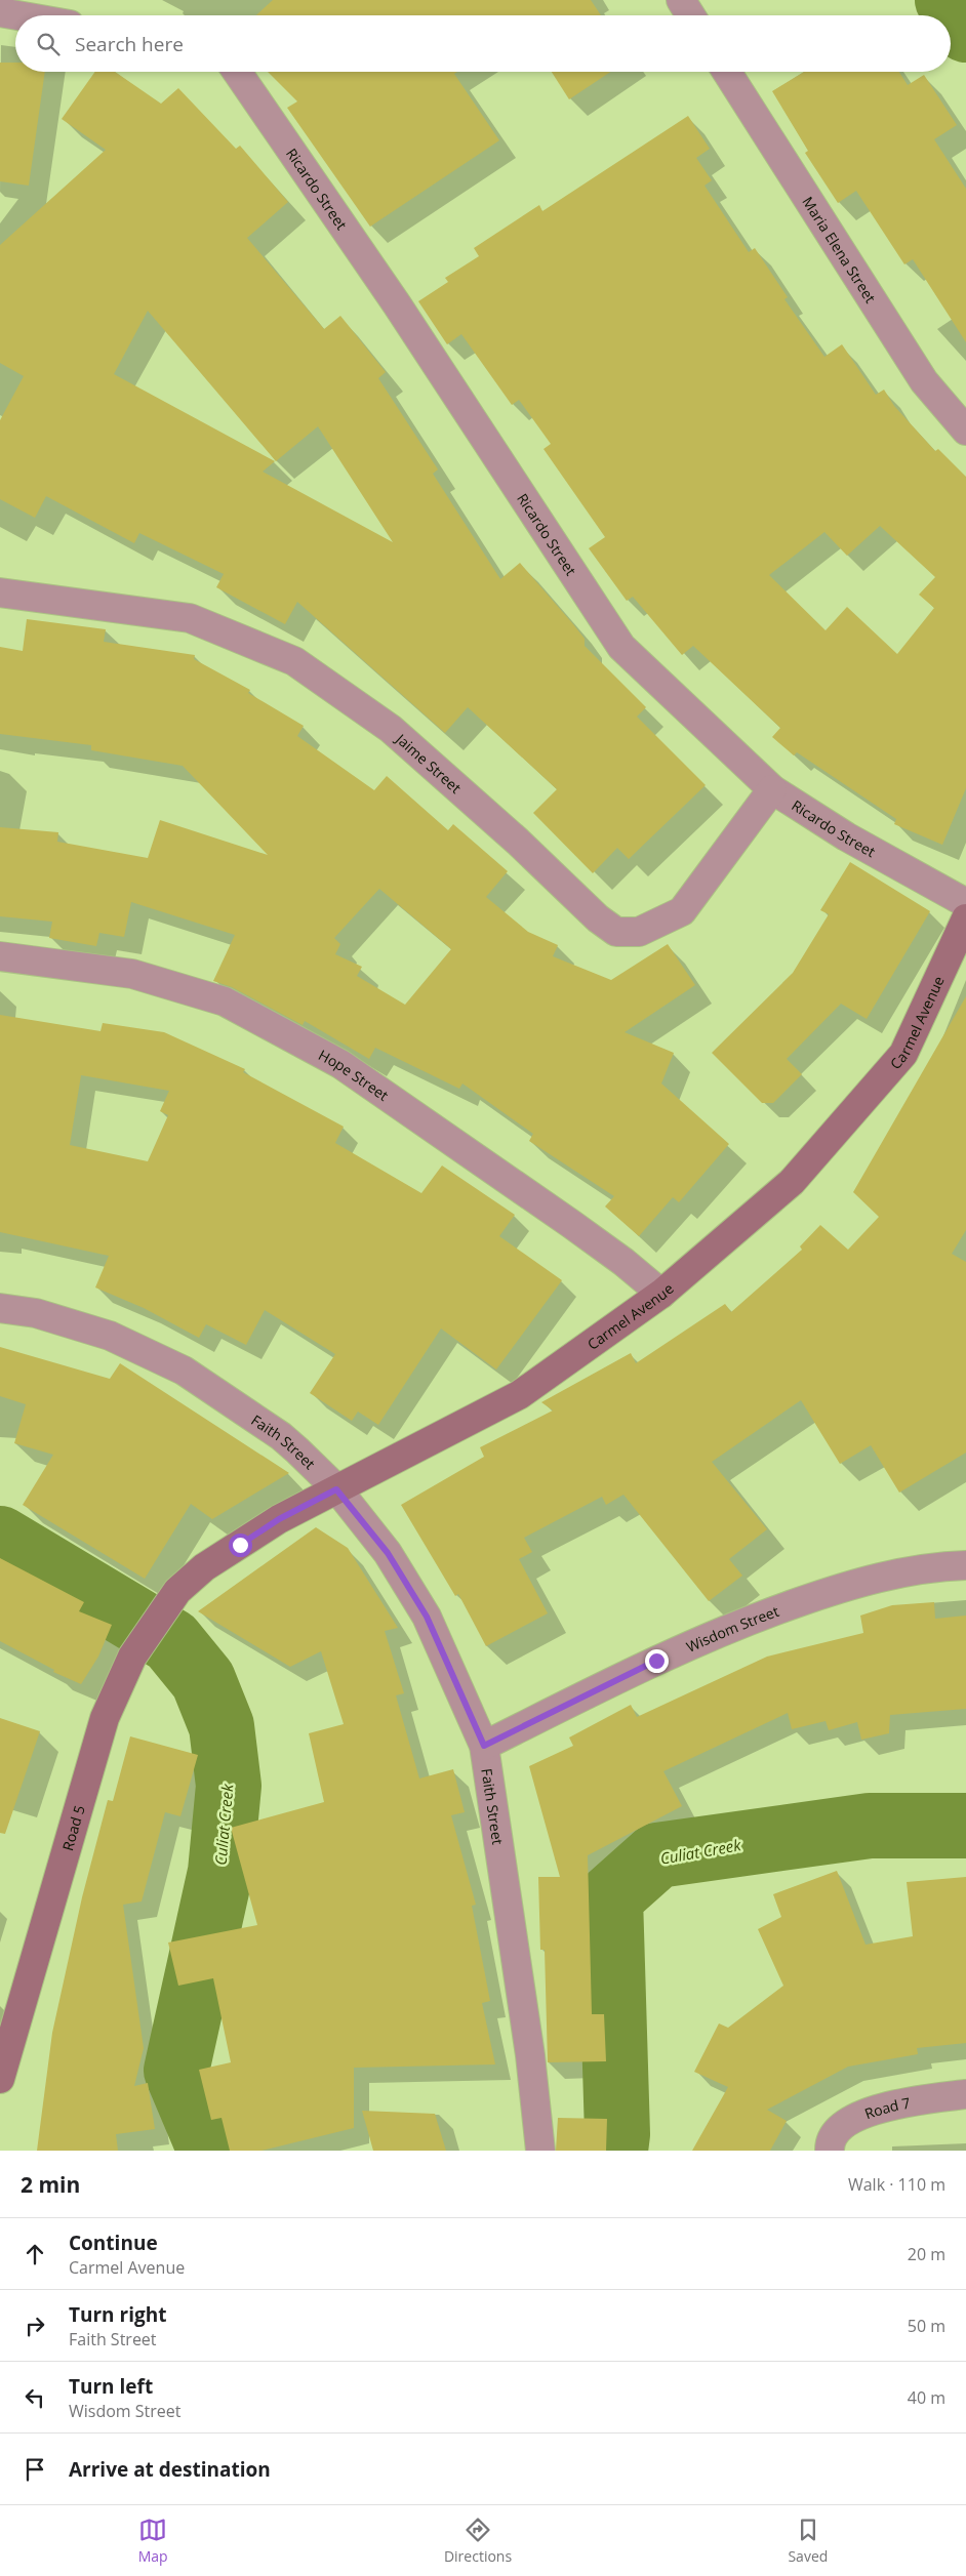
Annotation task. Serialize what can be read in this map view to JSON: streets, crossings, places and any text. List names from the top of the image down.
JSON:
{
  "streets": {
    "street": [
      "Ricardo Street",
      "Maria Elena Street",
      "Jaime Street",
      "Carmel Avenue",
      "Hope Street",
      "Faith Street",
      "Wisdom Street",
      "Road 5",
      "Road 7"
    ]
  },
  "crossings": [
    ["Ricardo Street", "Jaime Street"],
    ["Carmel Avenue", "Hope Street"],
    ["Carmel Avenue", "Faith Street"],
    ["Carmel Avenue", "Road 5"],
    ["Faith Street", "Wisdom Street"]
  ],
  "water": ["Culiat Creek"],
  "page": {
    "search": "Search here",
    "heading": ["2 min", "Walk · 110 m"],
    "list": [
      ["Continue", "Carmel Avenue", "20 m"],
      ["Turn right", "Faith Street", "50 m"],
      ["Turn left", "Wisdom Street", "40 m"],
      "Arrive at destination"
    ],
    "nav": ["Map", "Directions", "Saved"]
  }
}
